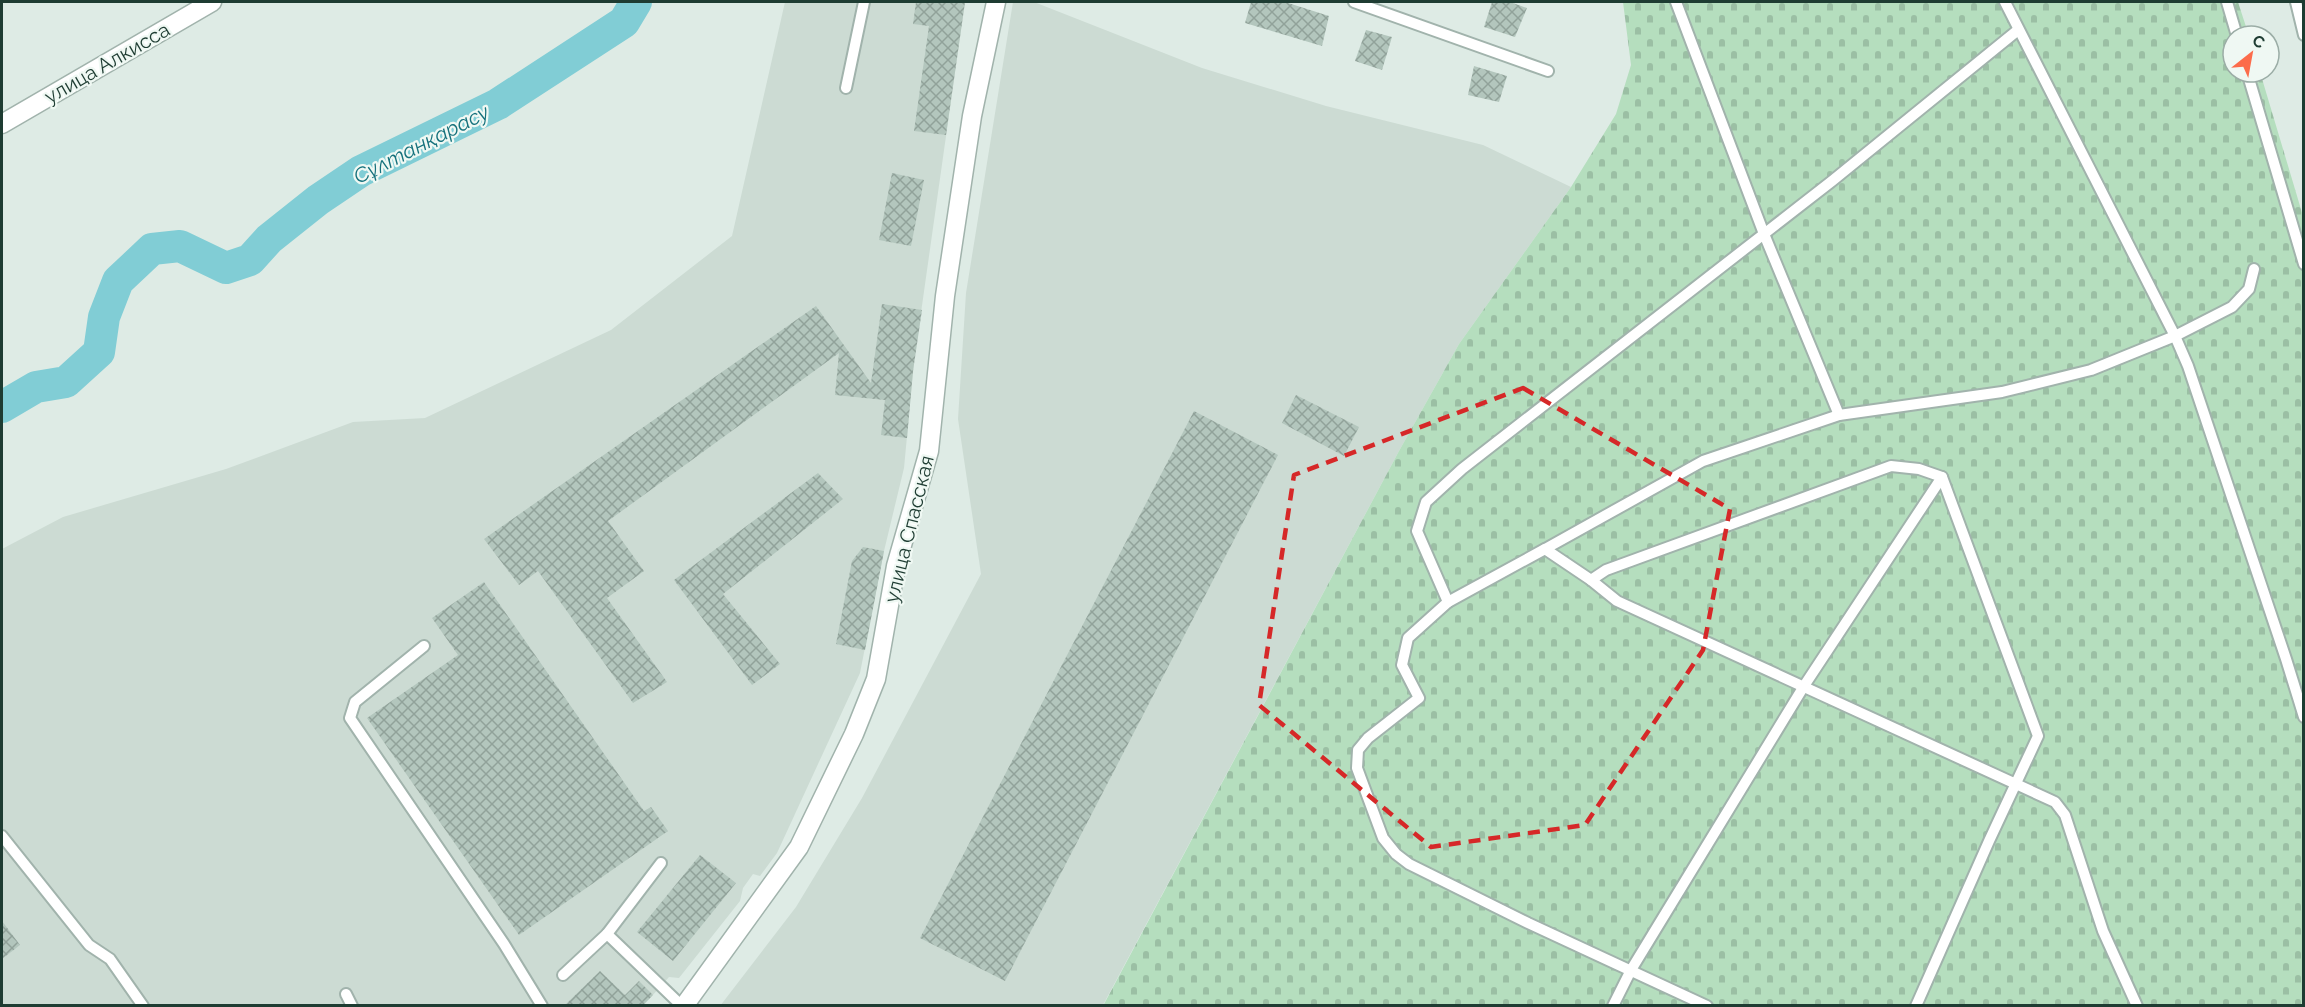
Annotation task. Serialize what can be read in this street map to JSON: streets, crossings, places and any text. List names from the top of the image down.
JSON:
{
  "streets": {
    "street": ["улица Алкисса", "улица Спасская"]
  },
  "water": ["Сұлтанқарасу"],
  "north": "top right"
}
